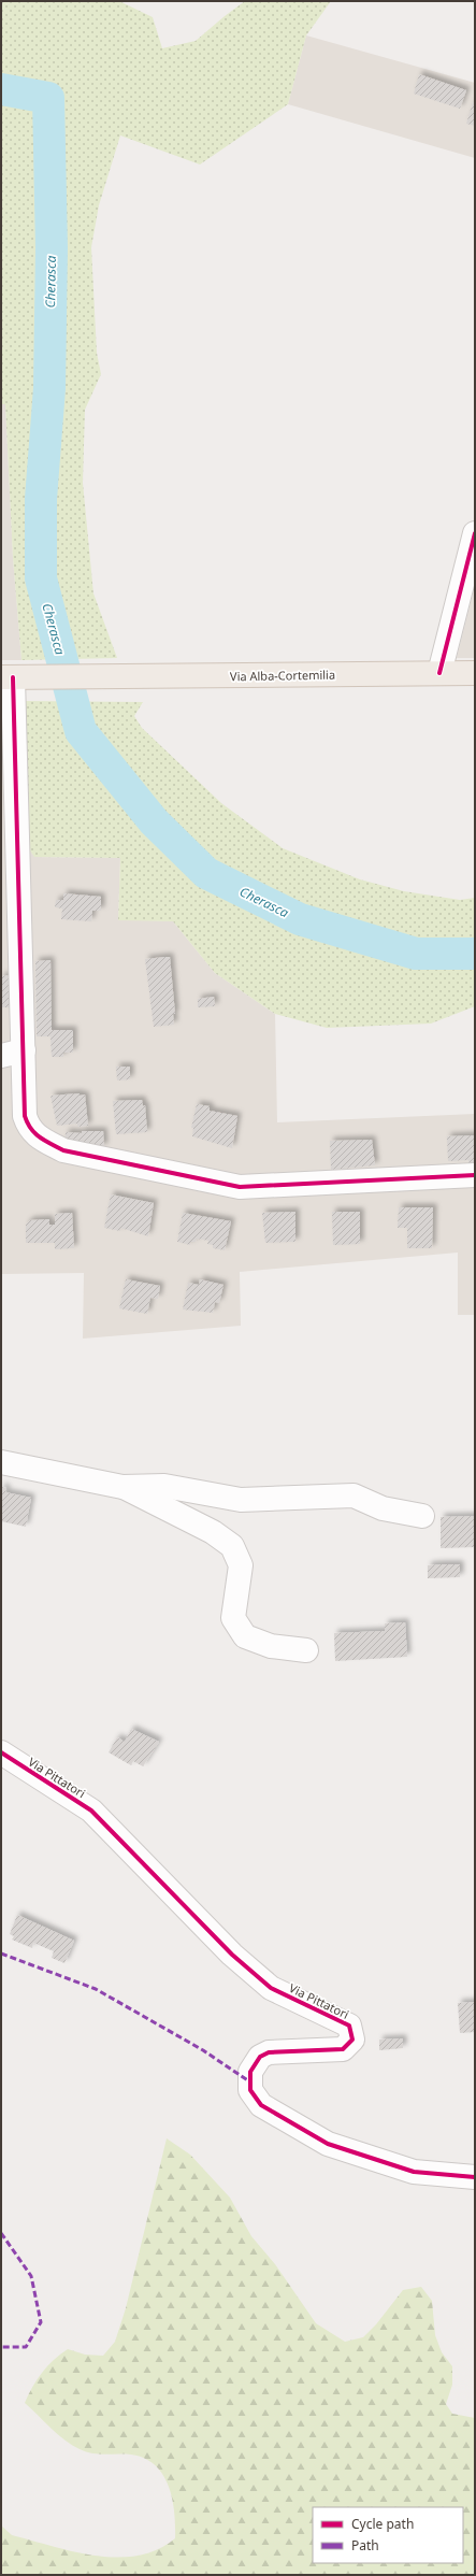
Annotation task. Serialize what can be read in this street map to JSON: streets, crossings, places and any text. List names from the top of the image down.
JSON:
{
  "streets": {
    "main road": ["Via Alba-Cortemilia"],
    "street": ["Via Pittatori"]
  },
  "water": ["Cherasca"],
  "legend": ["Cycle path", "Path"]
}
